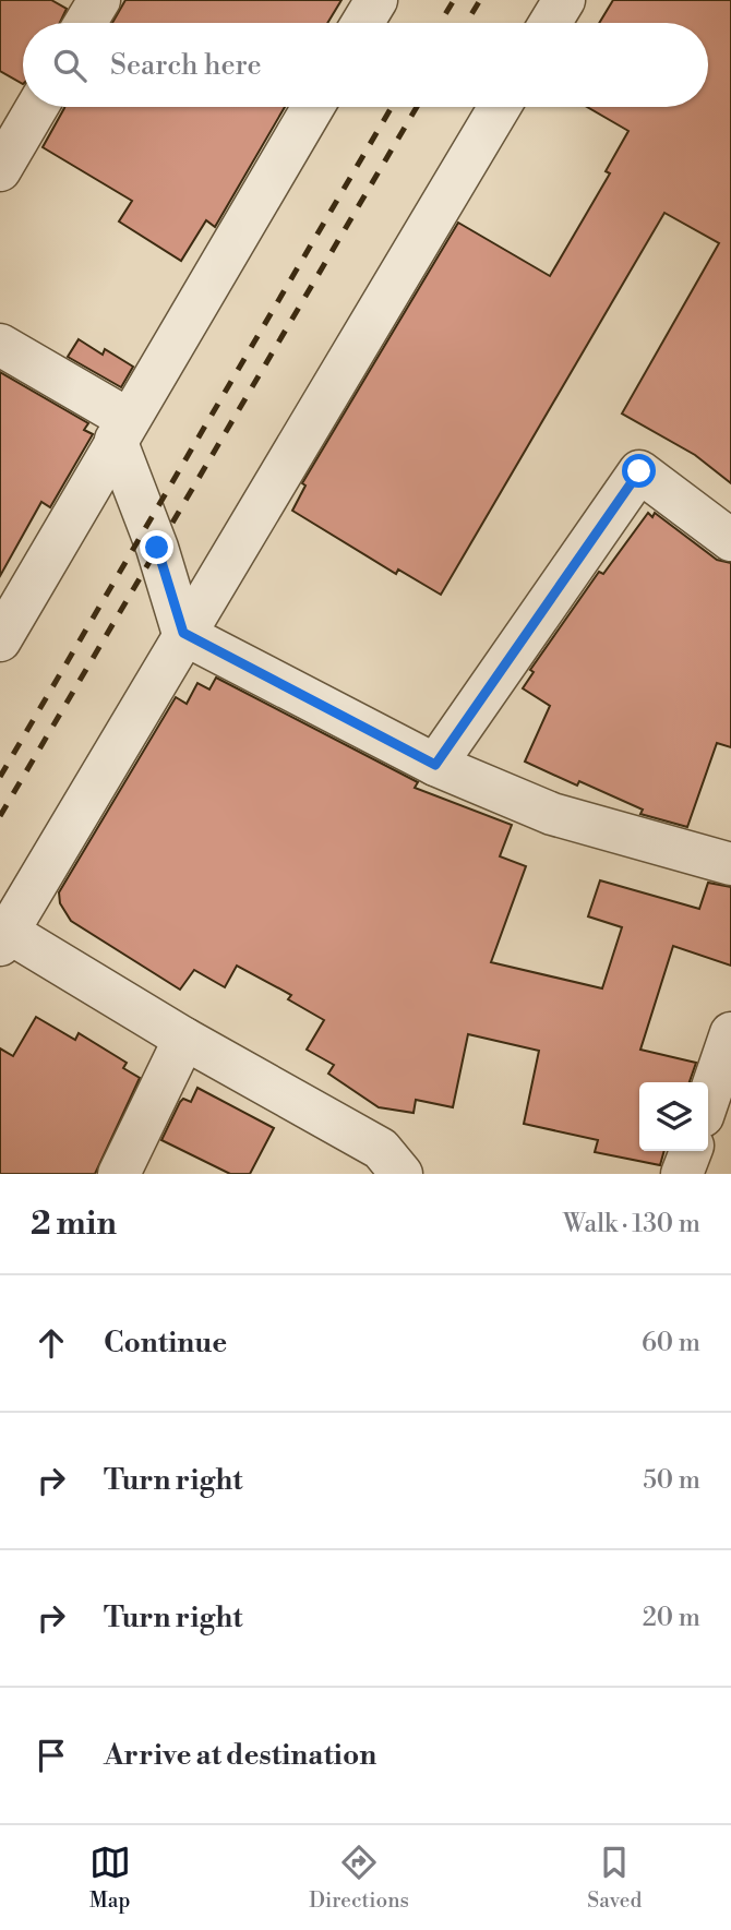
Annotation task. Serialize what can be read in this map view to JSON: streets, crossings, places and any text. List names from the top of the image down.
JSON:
{
  "page": {
    "search": "Search here",
    "heading": ["2 min", "Walk · 130 m"],
    "list": [
      ["Continue", "60 m"],
      ["Turn right", "50 m"],
      ["Turn right", "20 m"],
      "Arrive at destination"
    ],
    "nav": ["Map", "Directions", "Saved"]
  }
}
